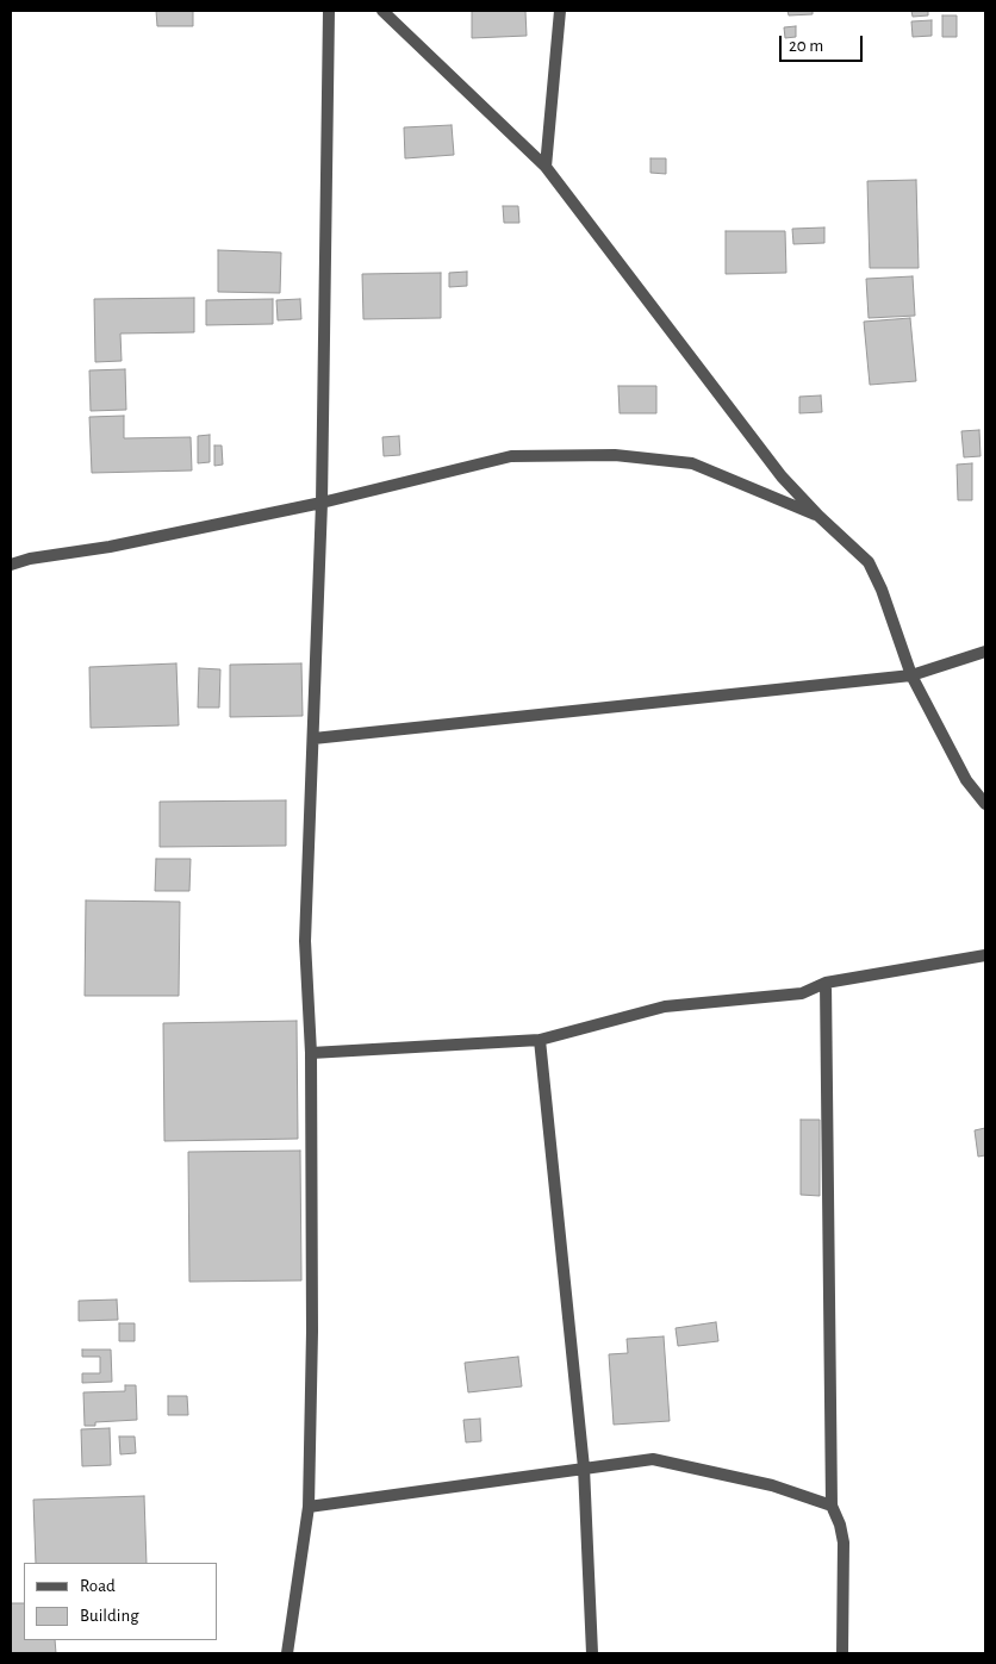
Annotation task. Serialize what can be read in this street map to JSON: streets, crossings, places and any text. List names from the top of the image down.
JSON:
{
  "legend": ["Road", "Building"],
  "scale_bar": "20 m"
}
